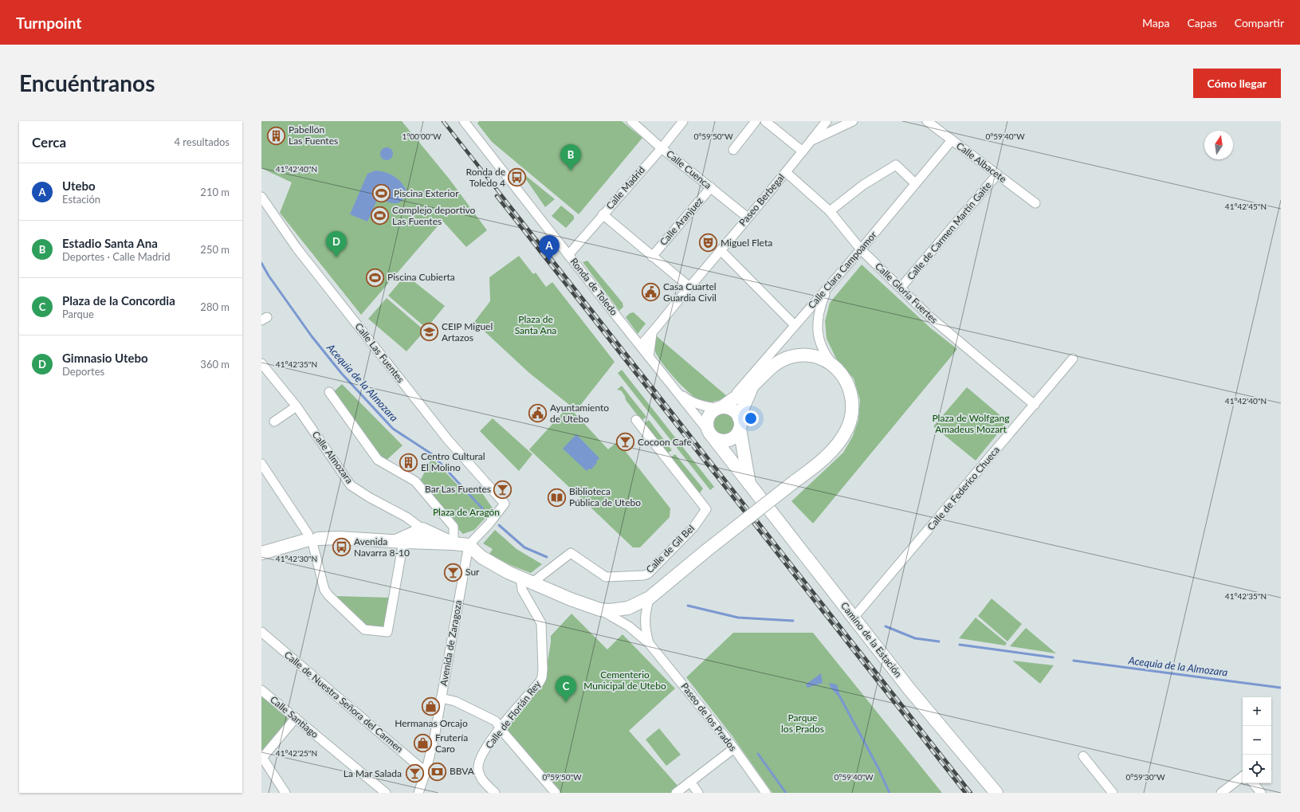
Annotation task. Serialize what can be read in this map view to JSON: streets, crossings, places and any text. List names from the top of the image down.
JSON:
{
  "streets": {
    "street": [
      "Calle Albacete",
      "Calle Cuenca",
      "Calle Madrid",
      "Paseo Berbegal",
      "Calle Aranjuez",
      "Calle de Carmen Martín Gaite",
      "Calle Clara Campoamor",
      "Ronda de Toledo",
      "Calle Gloria Fuertes",
      "Calle Las Fuentes",
      "Calle Almozara",
      "Calle de Federico Chueca",
      "Calle de Gil Bel",
      "Camino de la Estación",
      "Avenida de Zaragoza",
      "Calle de Nuestra Señora del Carmen",
      "Calle de Florián Rey",
      "Calle Santiago",
      "Paseo de los Prados"
    ]
  },
  "crossings": [
    ["Calle Albacete", "Calle de Carmen Martín Gaite"],
    ["Calle Albacete", "Calle Clara Campoamor"],
    ["Calle Cuenca", "Calle Madrid"],
    ["Calle Cuenca", "Paseo Berbegal"],
    ["Calle Cuenca", "Calle Aranjuez"],
    ["Calle Madrid", "Ronda de Toledo"],
    ["Paseo Berbegal", "Ronda de Toledo"],
    ["Paseo Berbegal", "Calle Gloria Fuertes"],
    ["Calle de Carmen Martín Gaite", "Calle Gloria Fuertes"],
    ["Calle Clara Campoamor", "Calle Gloria Fuertes"],
    ["Ronda de Toledo", "Camino de la Estación"],
    ["Calle Gloria Fuertes", "Calle de Federico Chueca"],
    ["Calle Las Fuentes", "Avenida de Zaragoza"],
    ["Calle de Federico Chueca", "Camino de la Estación"],
    ["Calle de Gil Bel", "Calle de Florián Rey"],
    ["Avenida de Zaragoza", "Calle de Nuestra Señora del Carmen"]
  ],
  "water": ["Acequia de la Almozara"],
  "parks": [
    "Plaza de Santa Ana",
    "Plaza de Wolfgang Amadeus Mozart",
    "Plaza de Aragón",
    "Cementerio Municipal de Utebo",
    "Parque los Prados"
  ],
  "places": {
    "building": ["Pabellón Las Fuentes", "Centro Cultural El Molino"],
    "bus stop": ["Ronda de Toledo 4", "Avenida Navarra 8-10"],
    "sports": ["Piscina Exterior", "Complejo deportivo Las Fuentes", "Piscina Cubierta"],
    "theatre": ["Miguel Fleta"],
    "public building": ["Casa Cuartel Guardia Civil", "Ayuntamiento de Utebo"],
    "school or university": ["CEIP Miguel Artazos"],
    "bar": [
      "Cocoon Cafe",
      "Bar Las Fuentes",
      "Sur",
      "La Mar Salada"
    ],
    "library": ["Biblioteca Pública de Utebo"],
    "shop": ["Hermanas Orcajo", "Frutería Caro"],
    "bank": ["BBVA"]
  },
  "north": "top",
  "page": {
    "header": "Turnpoint",
    "nav": ["Mapa", "Capas", "Compartir"],
    "buttons": "Cómo llegar",
    "title": "Encuéntranos",
    "heading": ["Cerca", "4 resultados"],
    "pins": [
      "B",
      "D",
      "A",
      "C"
    ],
    "list": [
      {
        "mark": "A",
        "name": "Utebo",
        "note": "Estación",
        "value": "210 m"
      },
      {
        "mark": "B",
        "name": "Estadio Santa Ana",
        "note": "Deportes · Calle Madrid",
        "value": "250 m"
      },
      {
        "mark": "C",
        "name": "Plaza de la Concordia",
        "note": "Parque",
        "value": "280 m"
      },
      {
        "mark": "D",
        "name": "Gimnasio Utebo",
        "note": "Deportes",
        "value": "360 m"
      }
    ],
    "map_buttons": ["+", "−"]
  },
  "coordinates": [
    "1°00'00\"W",
    "0°59'50\"W",
    "0°59'40\"W",
    "41°42'40\"N",
    "41°42'45\"N",
    "41°42'35\"N",
    "41°42'30\"N",
    "41°42'25\"N",
    "0°59'30\"W"
  ]
}
